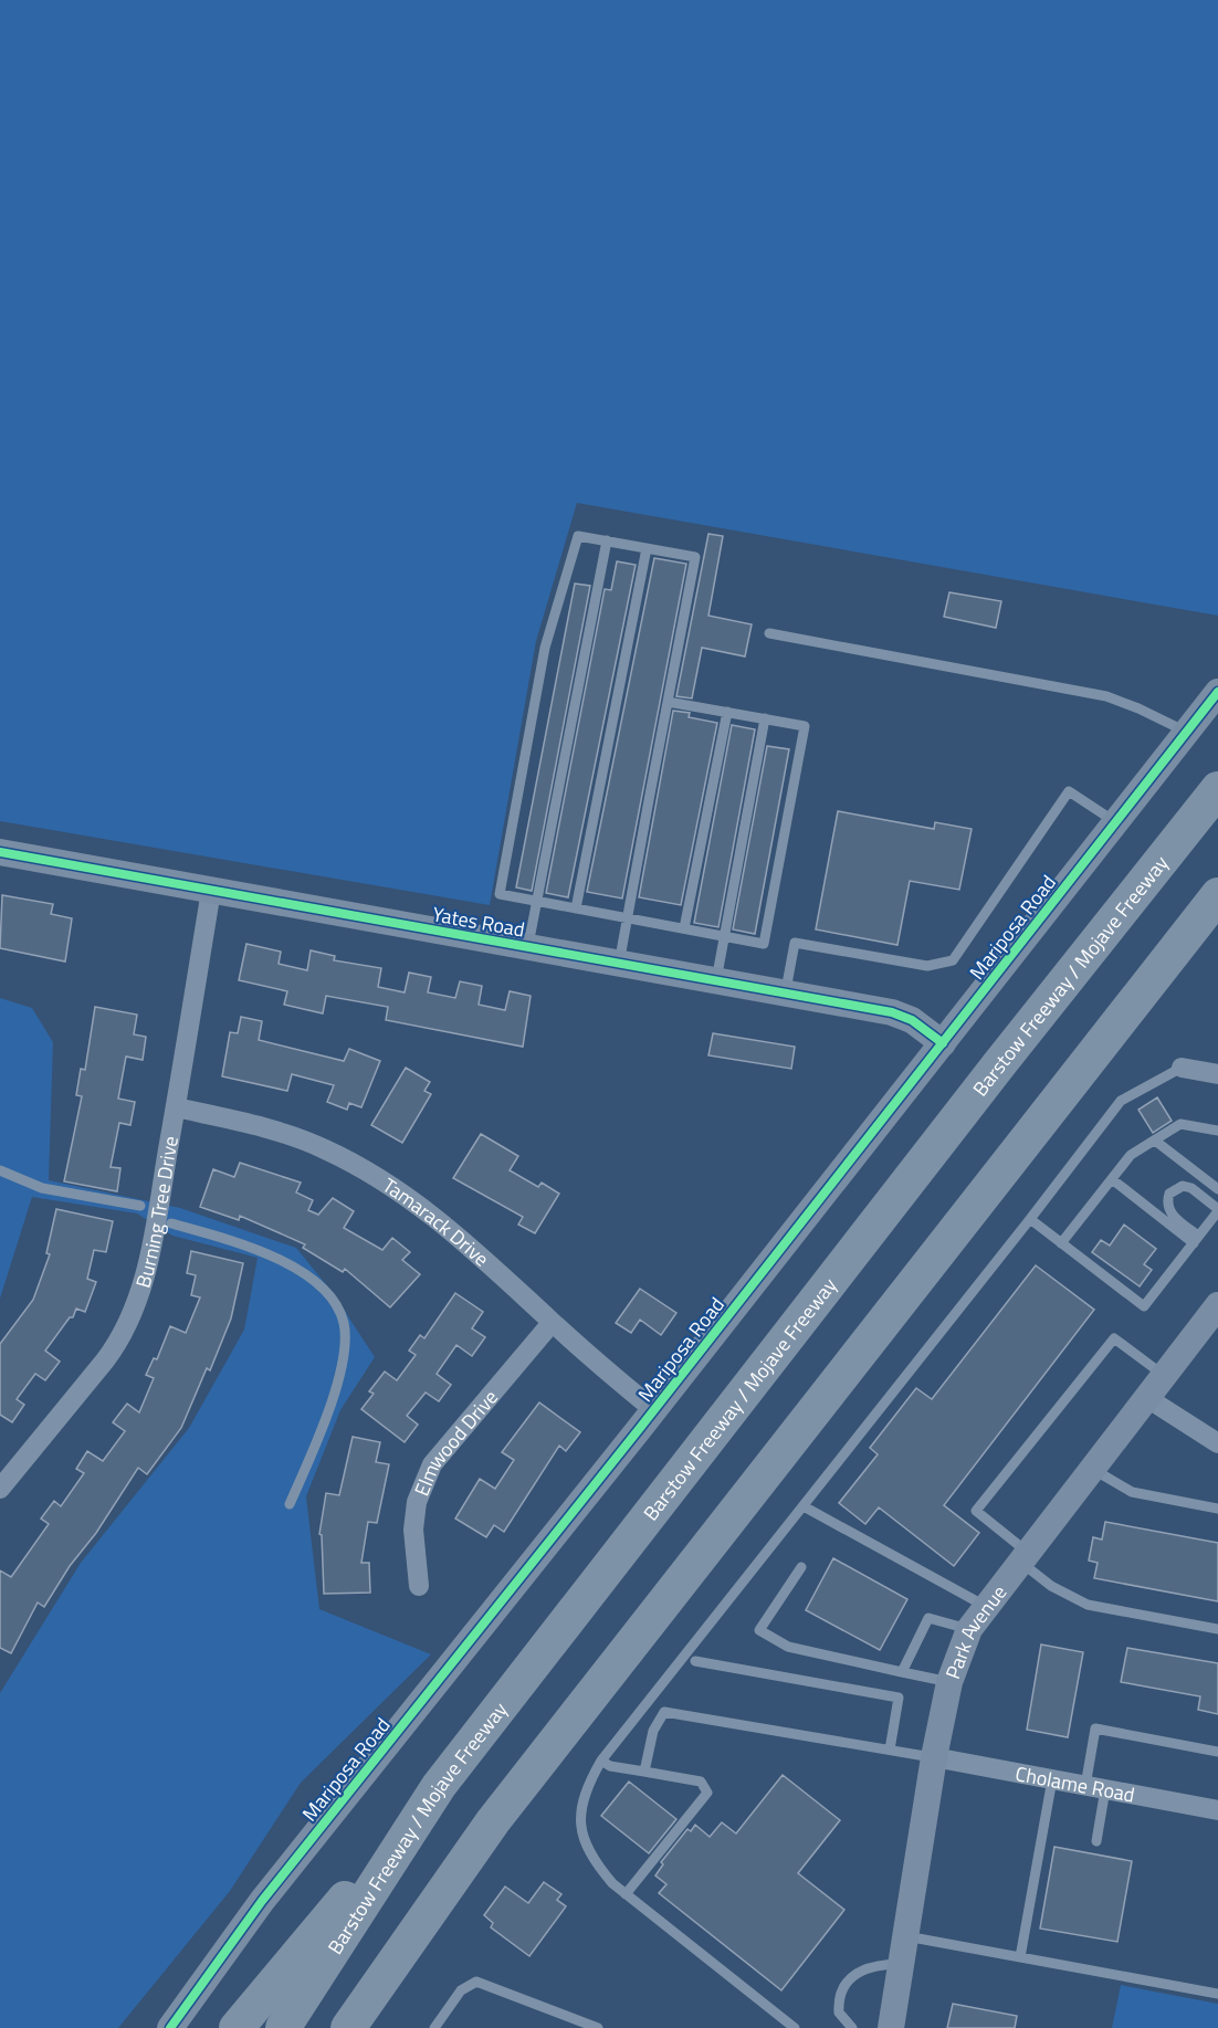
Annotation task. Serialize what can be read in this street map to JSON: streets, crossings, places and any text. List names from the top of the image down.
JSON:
{
  "streets": {
    "highway": ["Barstow Freeway / Mojave Freeway"],
    "street": [
      "Yates Road",
      "Mariposa Road",
      "Burning Tree Drive",
      "Tamarack Drive",
      "Elmwood Drive",
      "Park Avenue",
      "Cholame Road"
    ]
  },
  "crossings": [
    ["Yates Road", "Mariposa Road"],
    ["Yates Road", "Burning Tree Drive"],
    ["Mariposa Road", "Tamarack Drive"],
    ["Burning Tree Drive", "Tamarack Drive"],
    ["Tamarack Drive", "Elmwood Drive"],
    ["Park Avenue", "Cholame Road"]
  ]
}
